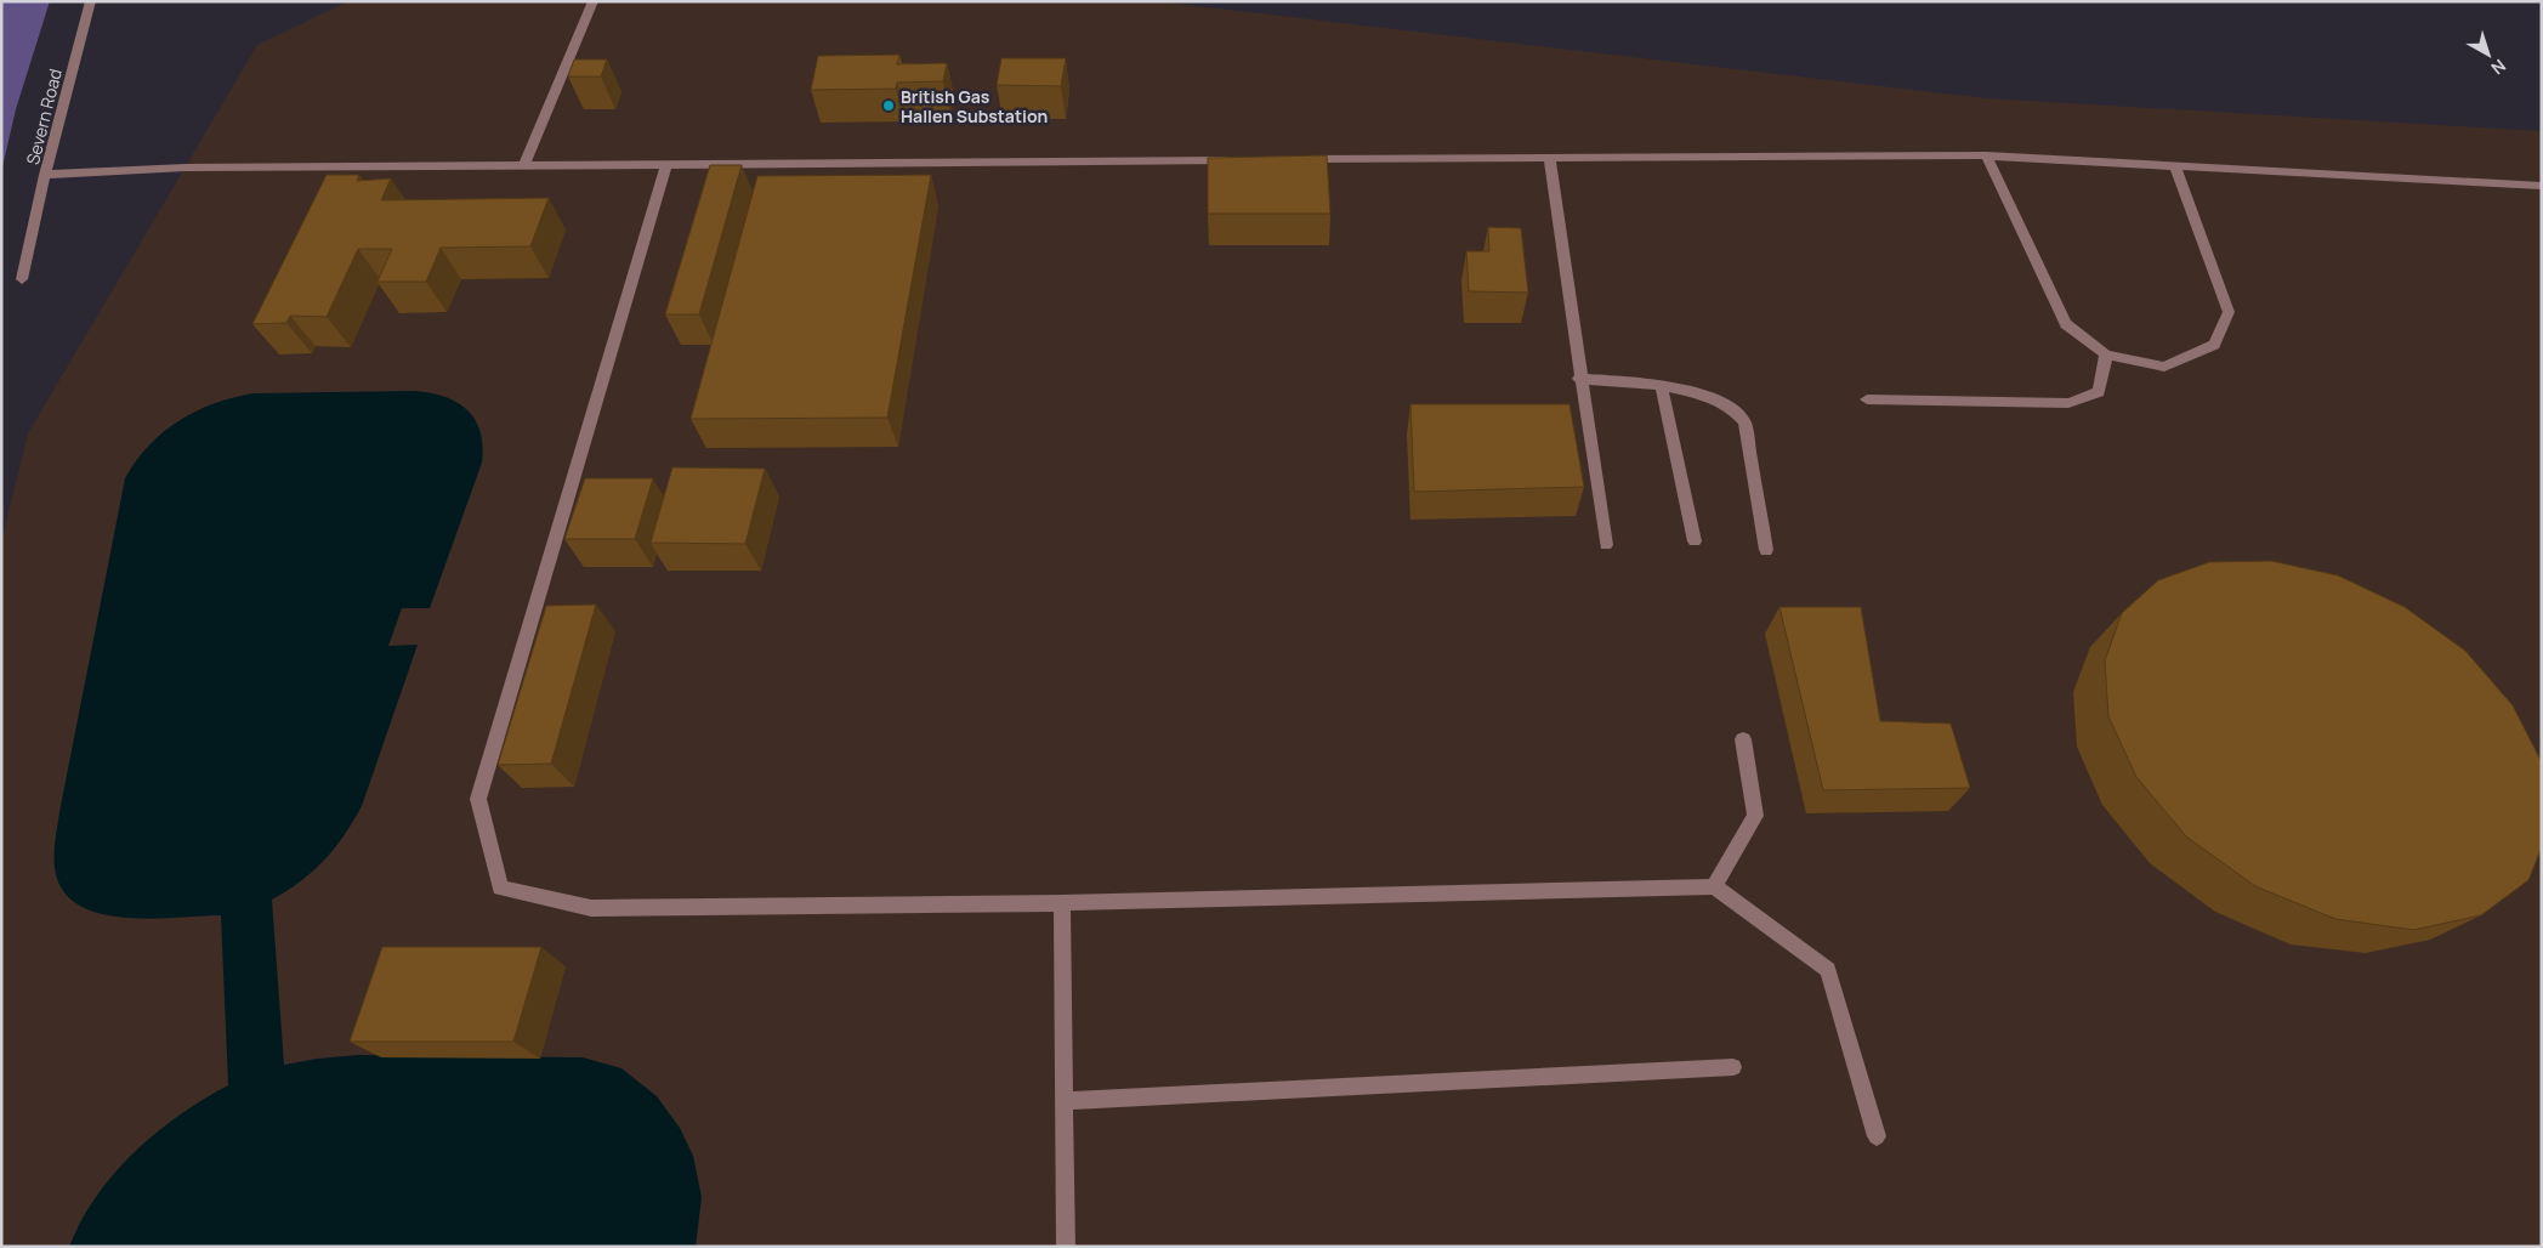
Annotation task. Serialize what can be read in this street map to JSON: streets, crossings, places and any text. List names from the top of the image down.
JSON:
{
  "streets": {
    "street": ["Severn Road"]
  },
  "places": ["British Gas Hallen Substation"],
  "north": "bottom right"
}
